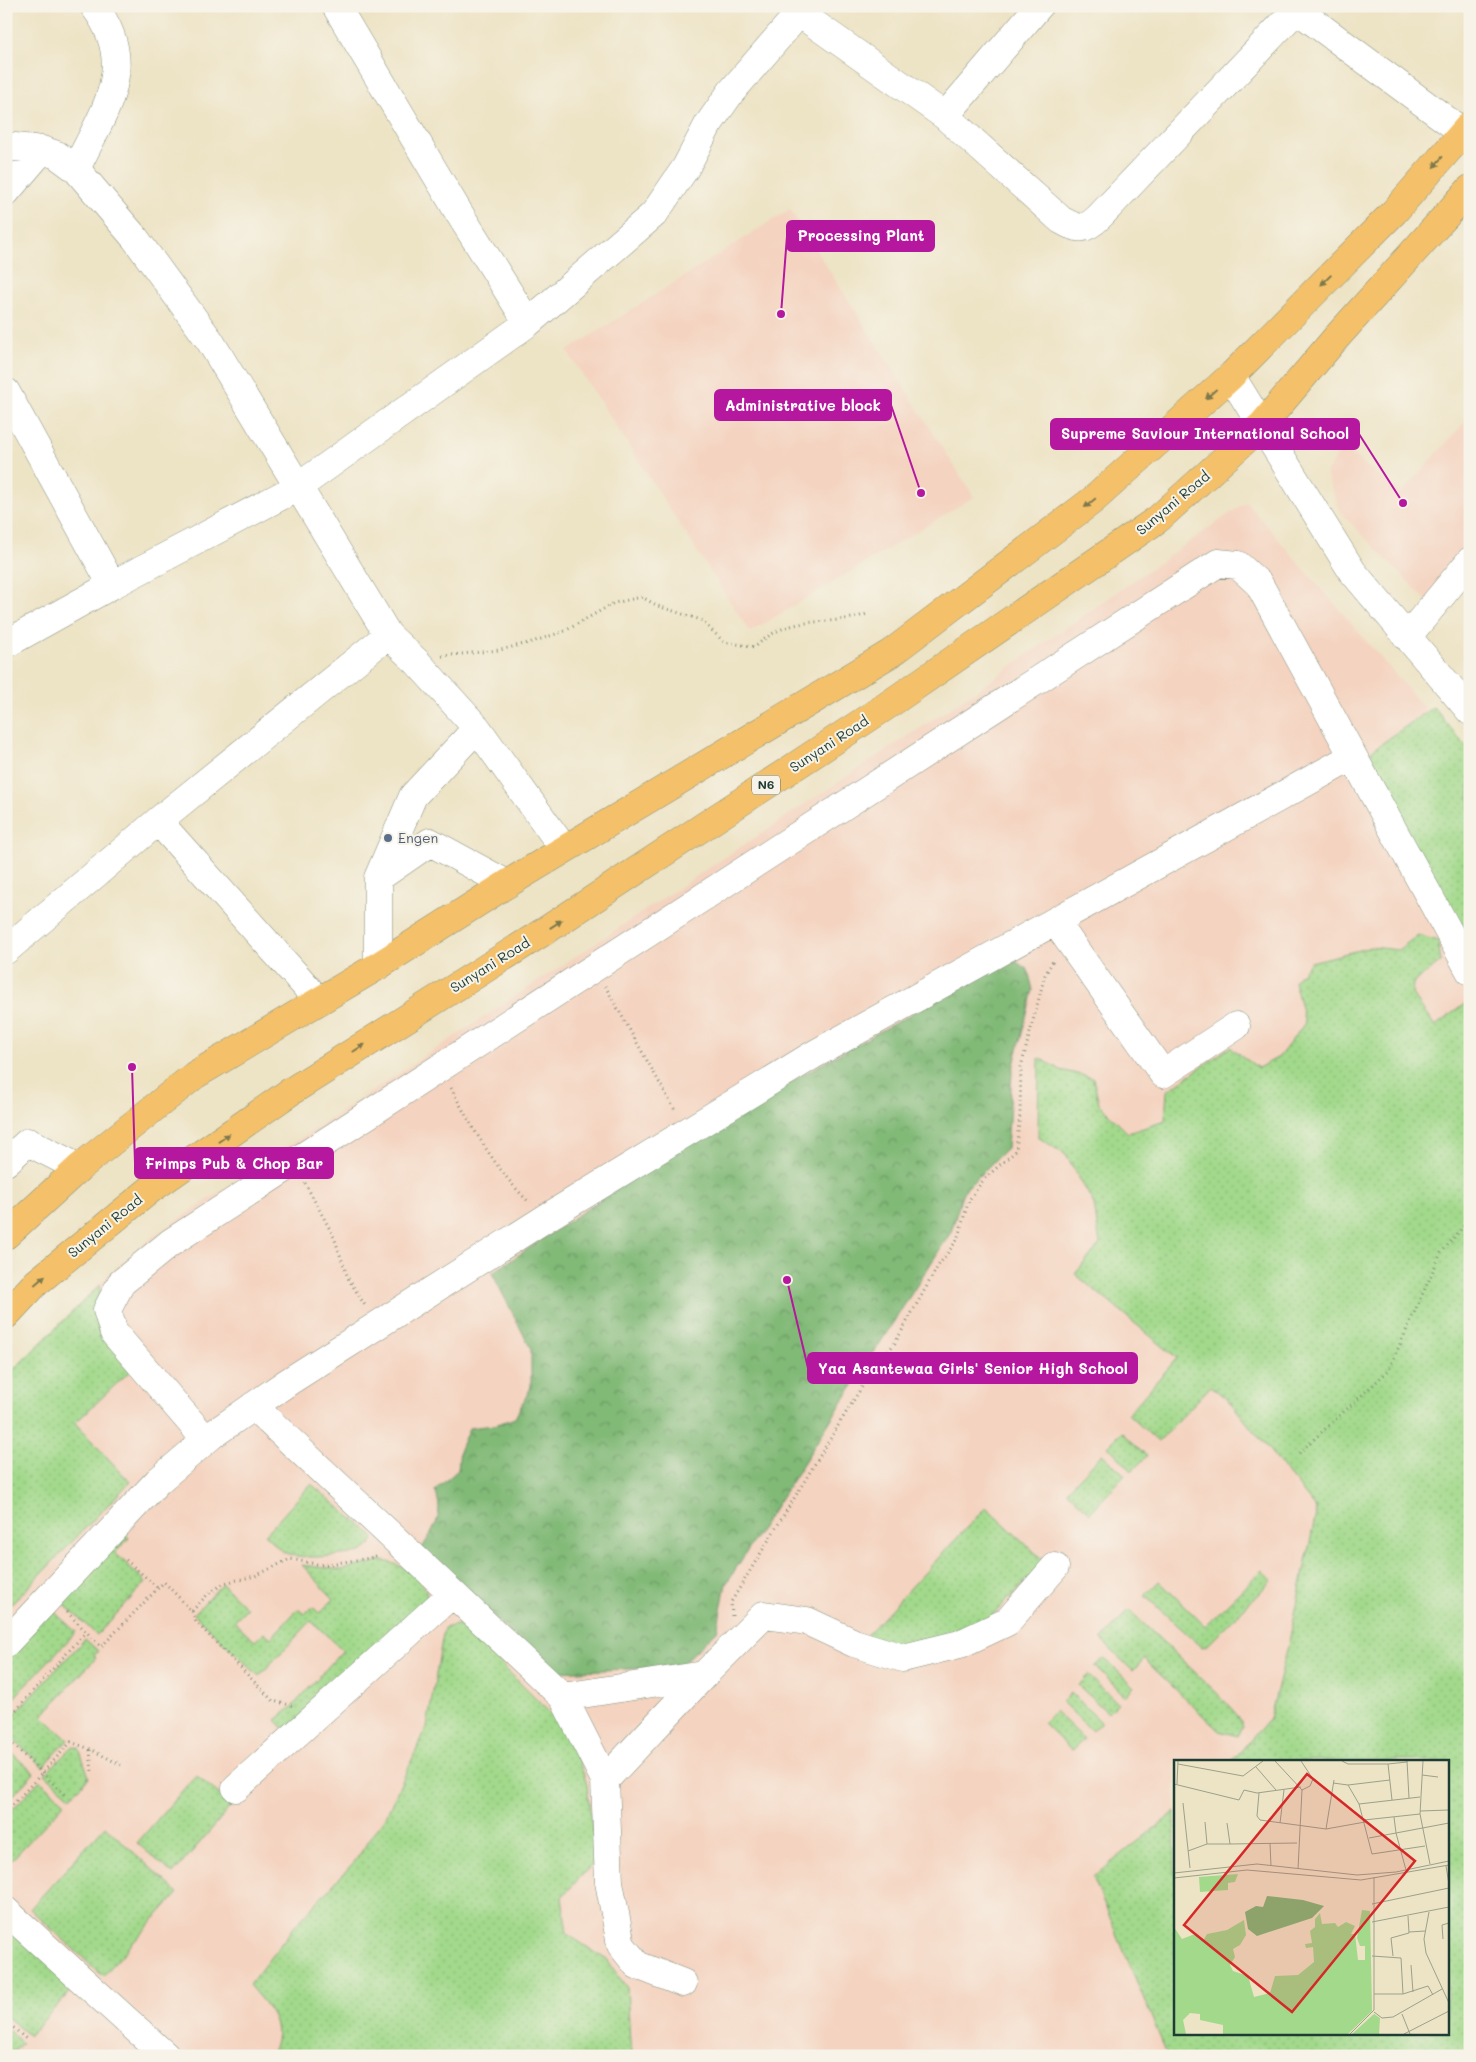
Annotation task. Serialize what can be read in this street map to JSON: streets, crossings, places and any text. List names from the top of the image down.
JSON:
{
  "streets": {
    "main road": ["Sunyani Road", "N6"]
  },
  "places": [
    "Processing Plant",
    "Administrative block",
    "Supreme Saviour International School",
    "Engen",
    "Frimps Pub & Chop Bar",
    "Yaa Asantewaa Girls' Senior High School"
  ]
}
